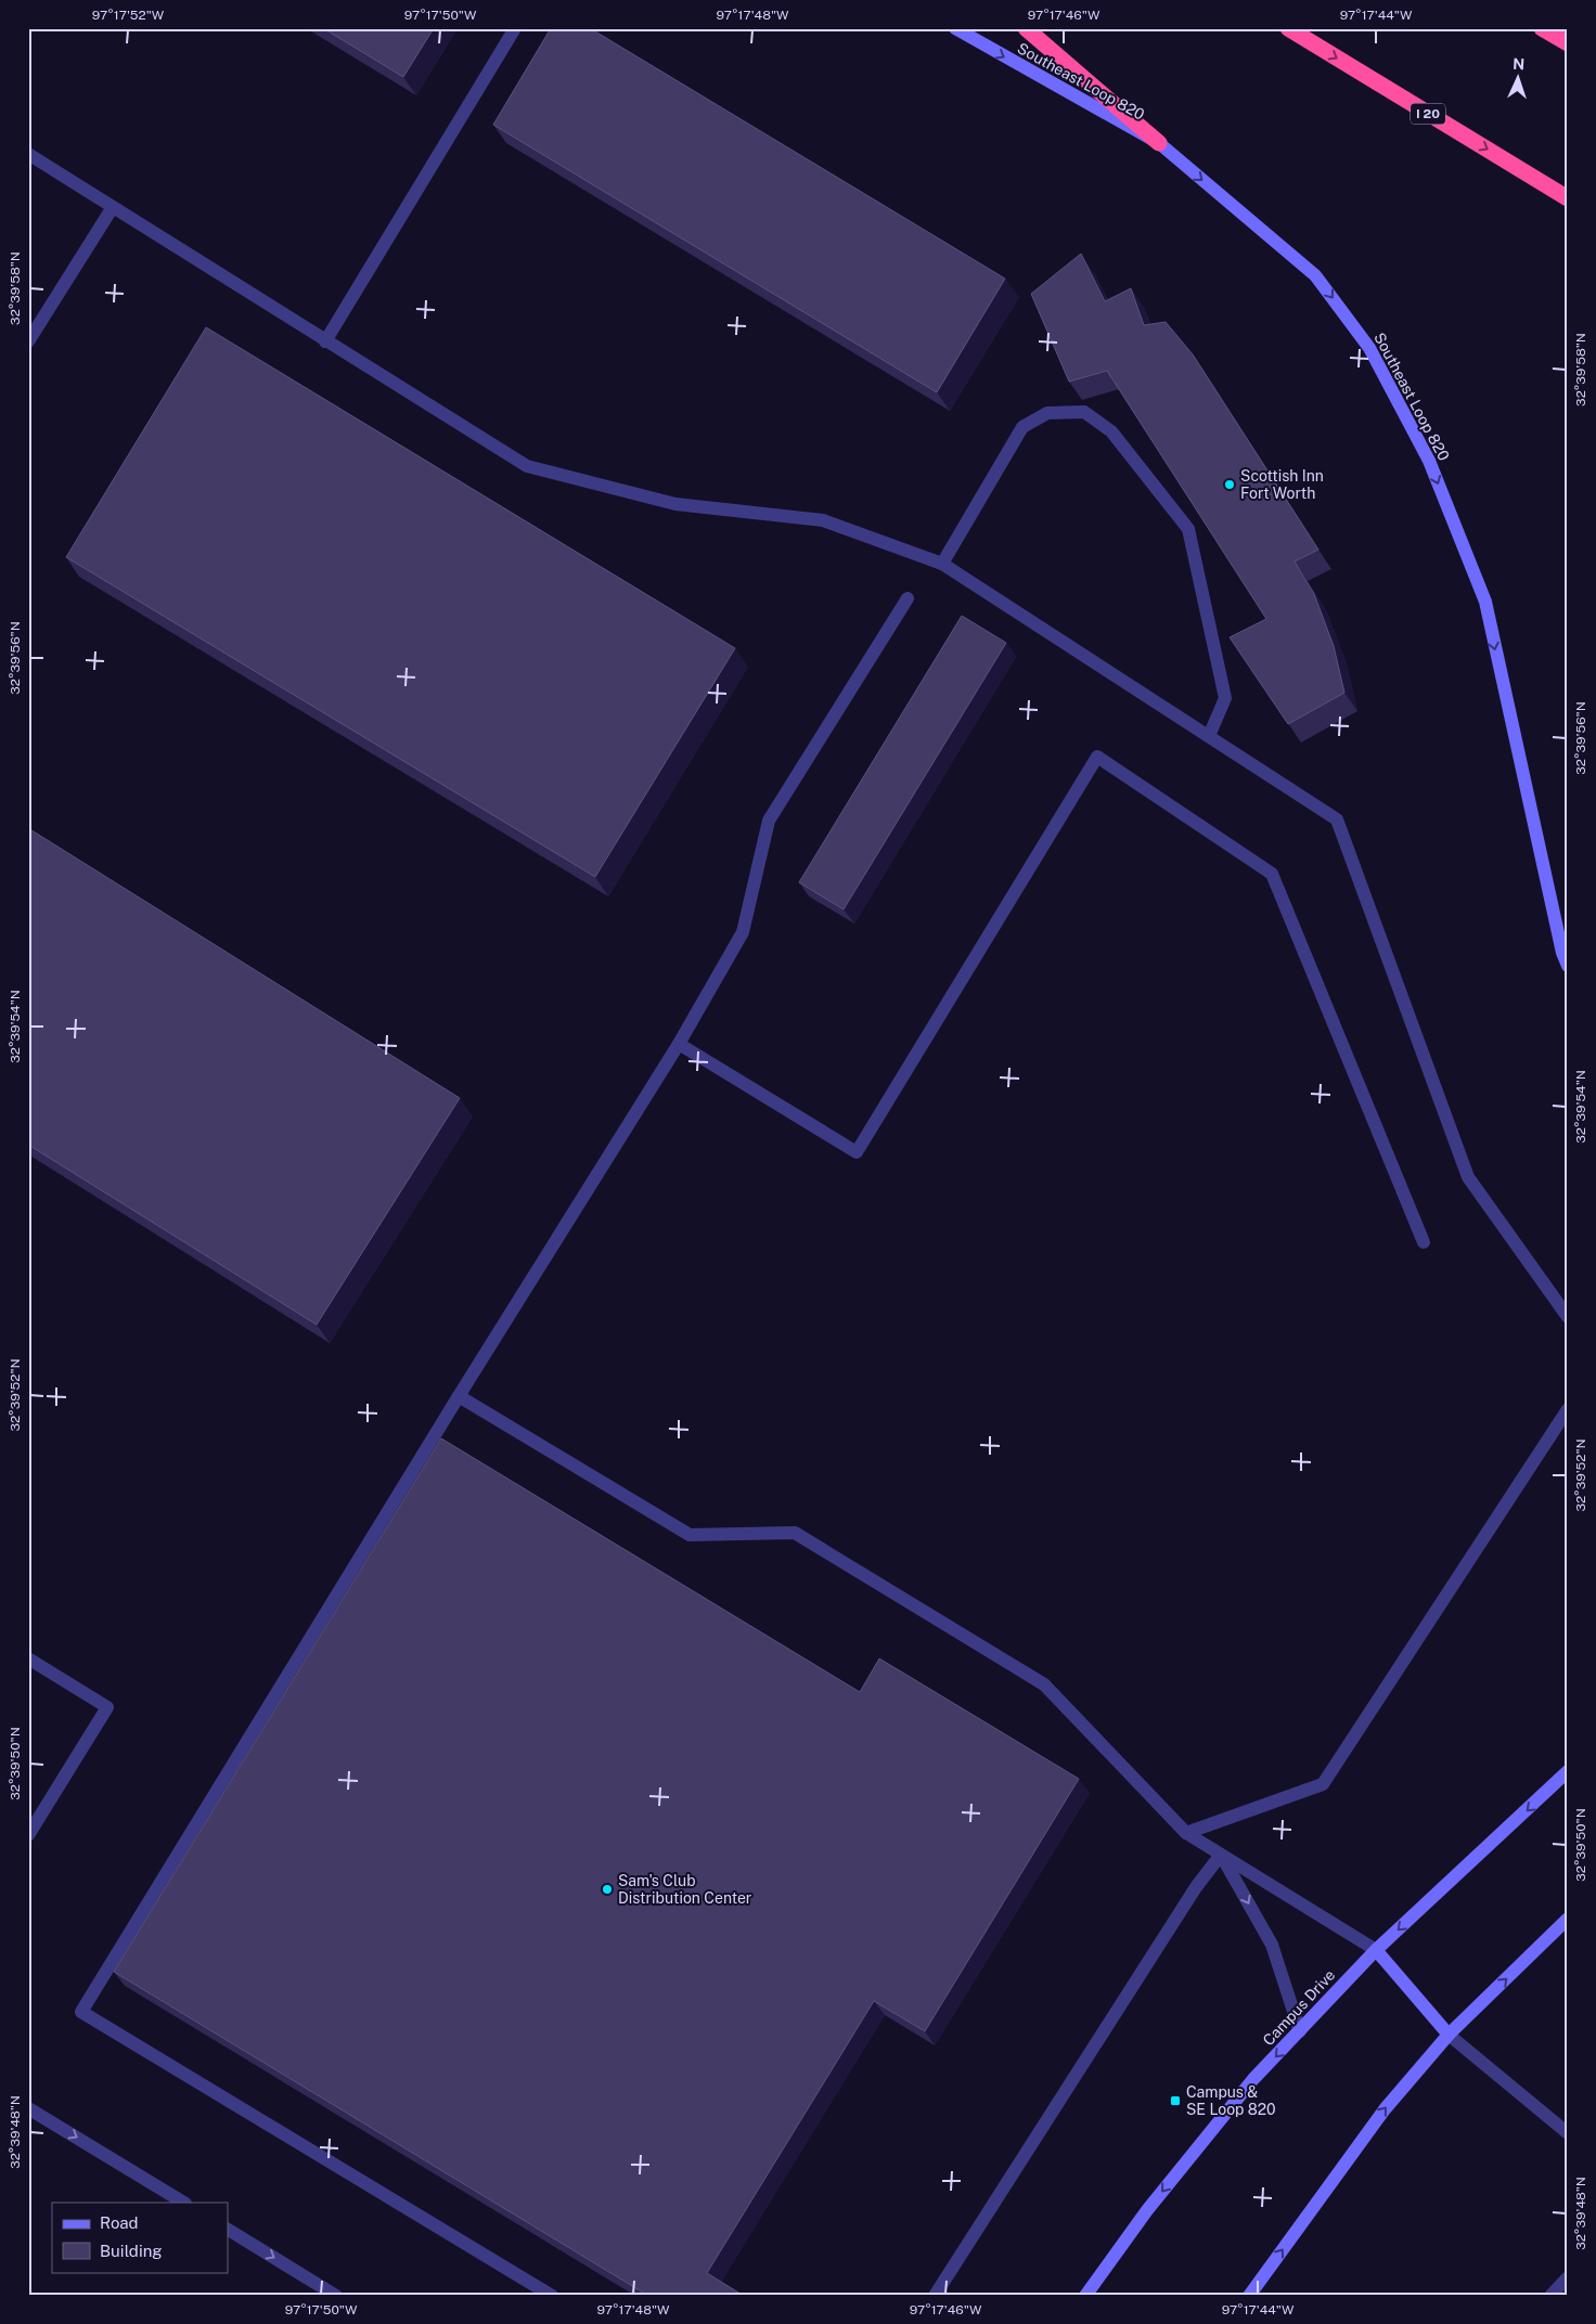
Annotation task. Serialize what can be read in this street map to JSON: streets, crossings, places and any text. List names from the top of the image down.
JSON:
{
  "streets": {
    "highway": ["I 20"],
    "main road": ["Southeast Loop 820", "Campus Drive"]
  },
  "one_way": ["Southeast Loop 820"],
  "places": {
    "other": ["Scottish Inn Fort Worth", "Sam's Club Distribution Center"],
    "transit": ["Campus & SE Loop 820"]
  },
  "legend": ["Road", "Building"],
  "north": "top",
  "coordinates": [
    "97°17'52\"W",
    "97°17'50\"W",
    "97°17'48\"W",
    "97°17'46\"W",
    "97°17'44\"W",
    "32°39'58\"N",
    "32°39'56\"N",
    "32°39'54\"N",
    "32°39'52\"N",
    "32°39'50\"N",
    "32°39'48\"N"
  ]
}
